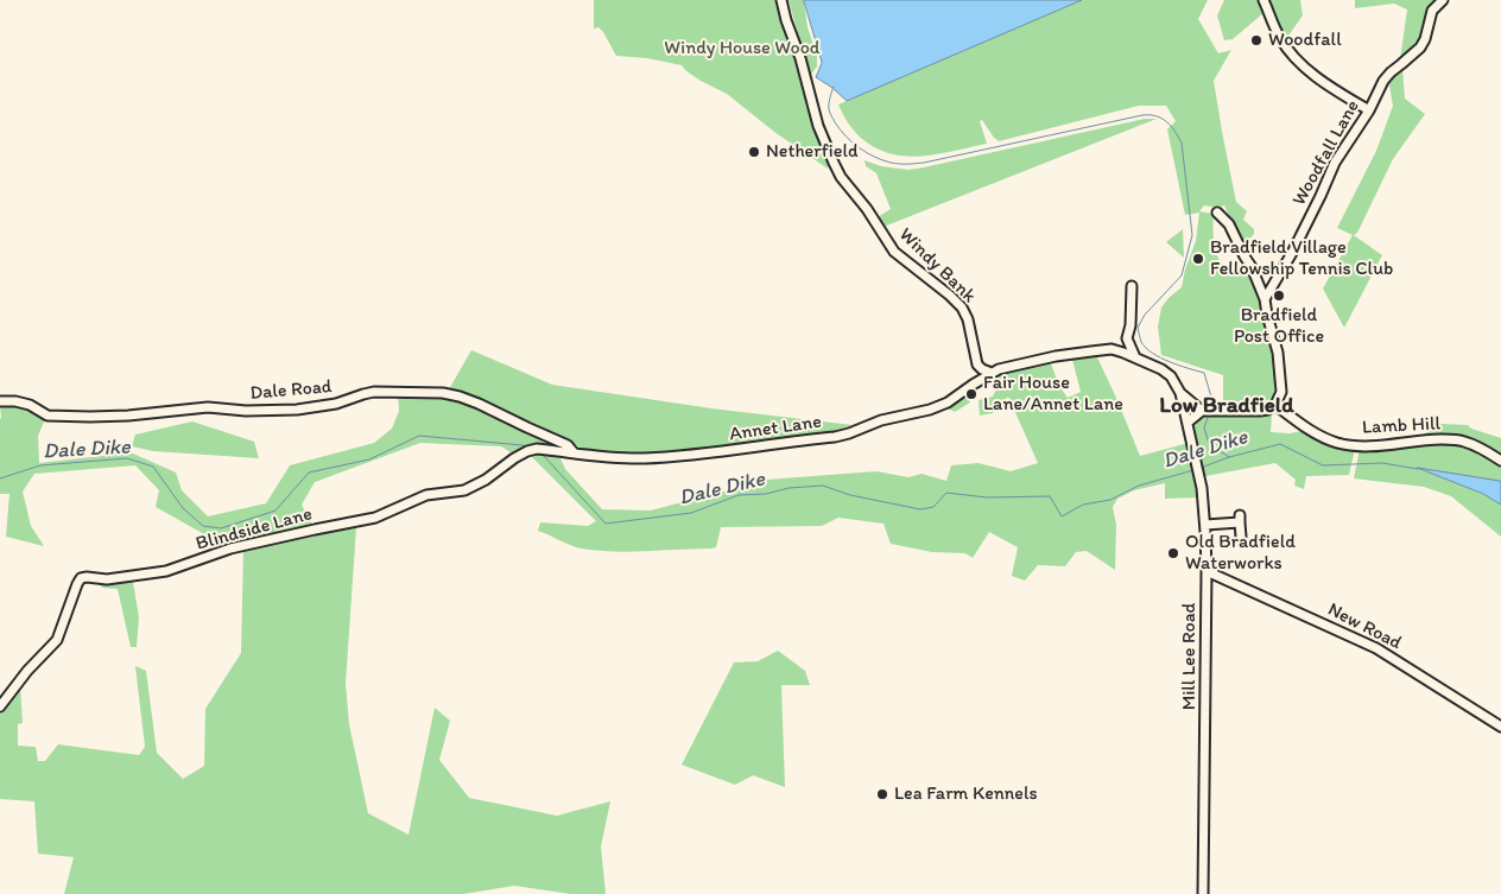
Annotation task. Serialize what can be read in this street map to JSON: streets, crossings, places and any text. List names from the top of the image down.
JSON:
{
  "streets": {
    "street": [
      "Woodfall Lane",
      "Windy Bank",
      "Dale Road",
      "Lamb Hill",
      "Annet Lane",
      "Blindside Lane",
      "New Road",
      "Mill Lee Road"
    ]
  },
  "crossings": [
    ["Windy Bank", "Annet Lane"],
    ["Dale Road", "Annet Lane"],
    ["Dale Road", "Blindside Lane"],
    ["Annet Lane", "Blindside Lane"],
    ["New Road", "Mill Lee Road"]
  ],
  "districts": ["Low Bradfield"],
  "water": ["Dale Dike"],
  "parks": ["Windy House Wood"],
  "places": [
    "Woodfall",
    "Netherfield",
    "Bradfield Village Fellowship Tennis Club",
    "Bradfield Post Office",
    "Fair House Lane/Annet Lane",
    "Old Bradfield Waterworks",
    "Lea Farm Kennels"
  ]
}
